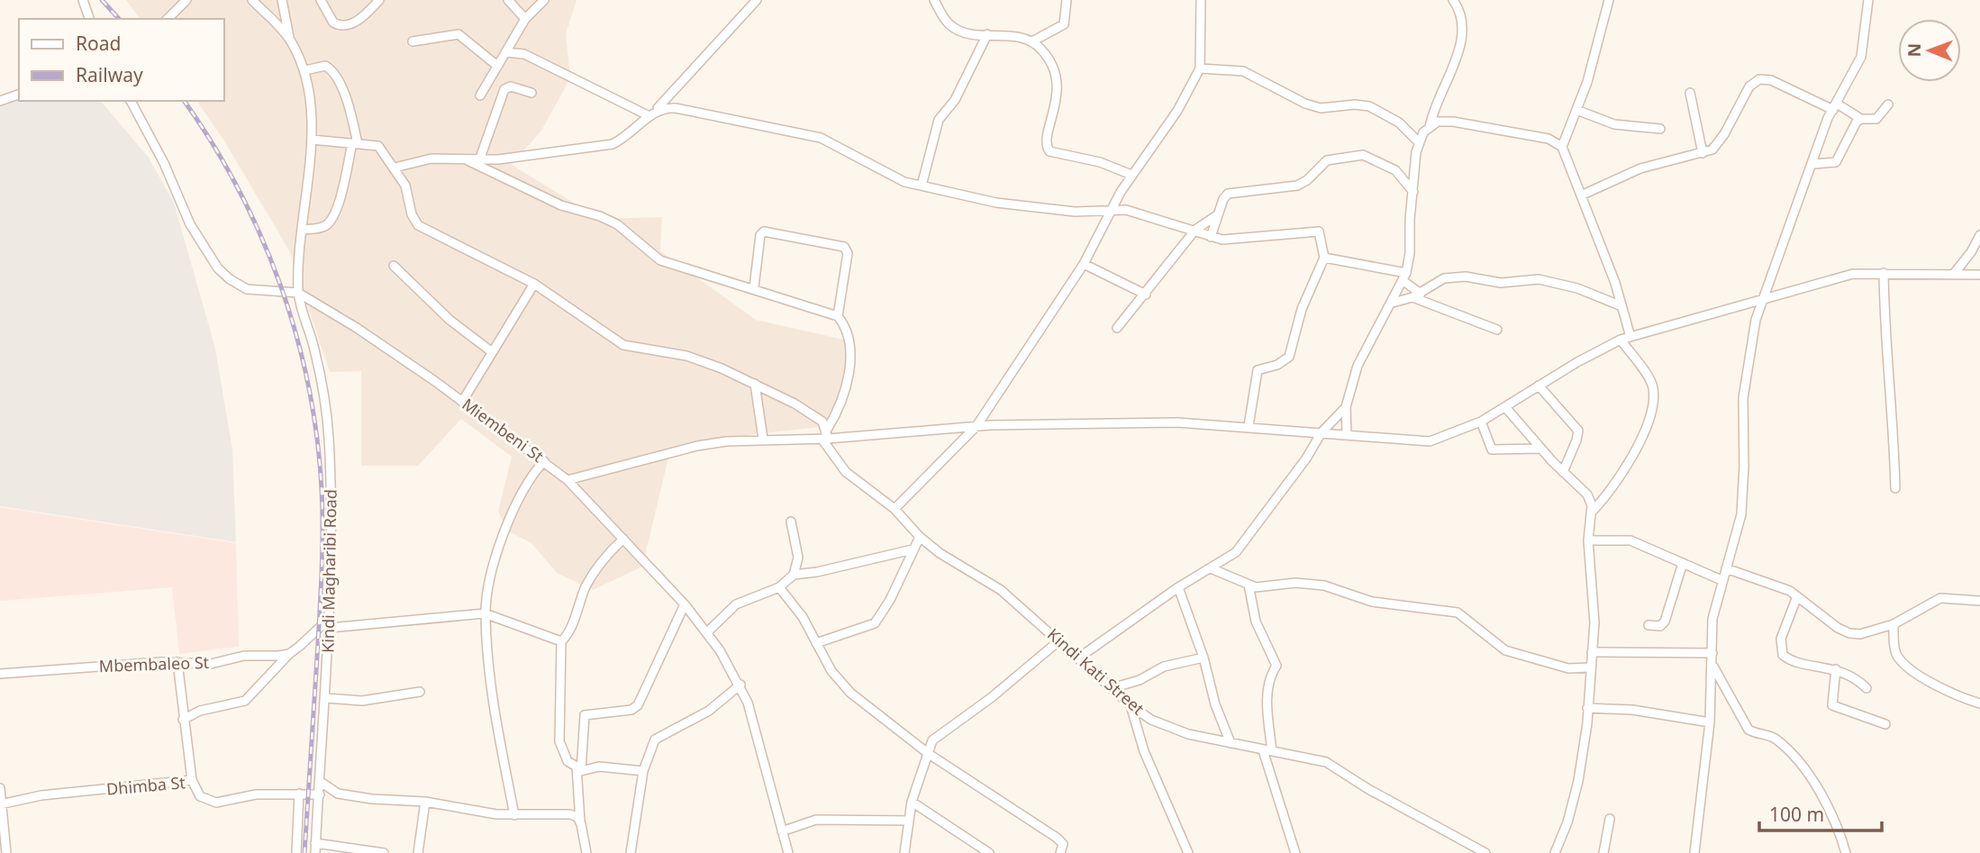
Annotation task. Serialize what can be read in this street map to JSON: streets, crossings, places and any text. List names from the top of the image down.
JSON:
{
  "streets": {
    "street": [
      "Miembeni St",
      "Kindi Magharibi Road",
      "Mbembaleo St",
      "Kindi Kati Street",
      "Dhimba St"
    ]
  },
  "crossings": [
    ["Miembeni St", "Kindi Magharibi Road"],
    ["Kindi Magharibi Road", "Dhimba St"]
  ],
  "legend": ["Road", "Railway"],
  "scale_bar": "100 m",
  "north": "left"
}
